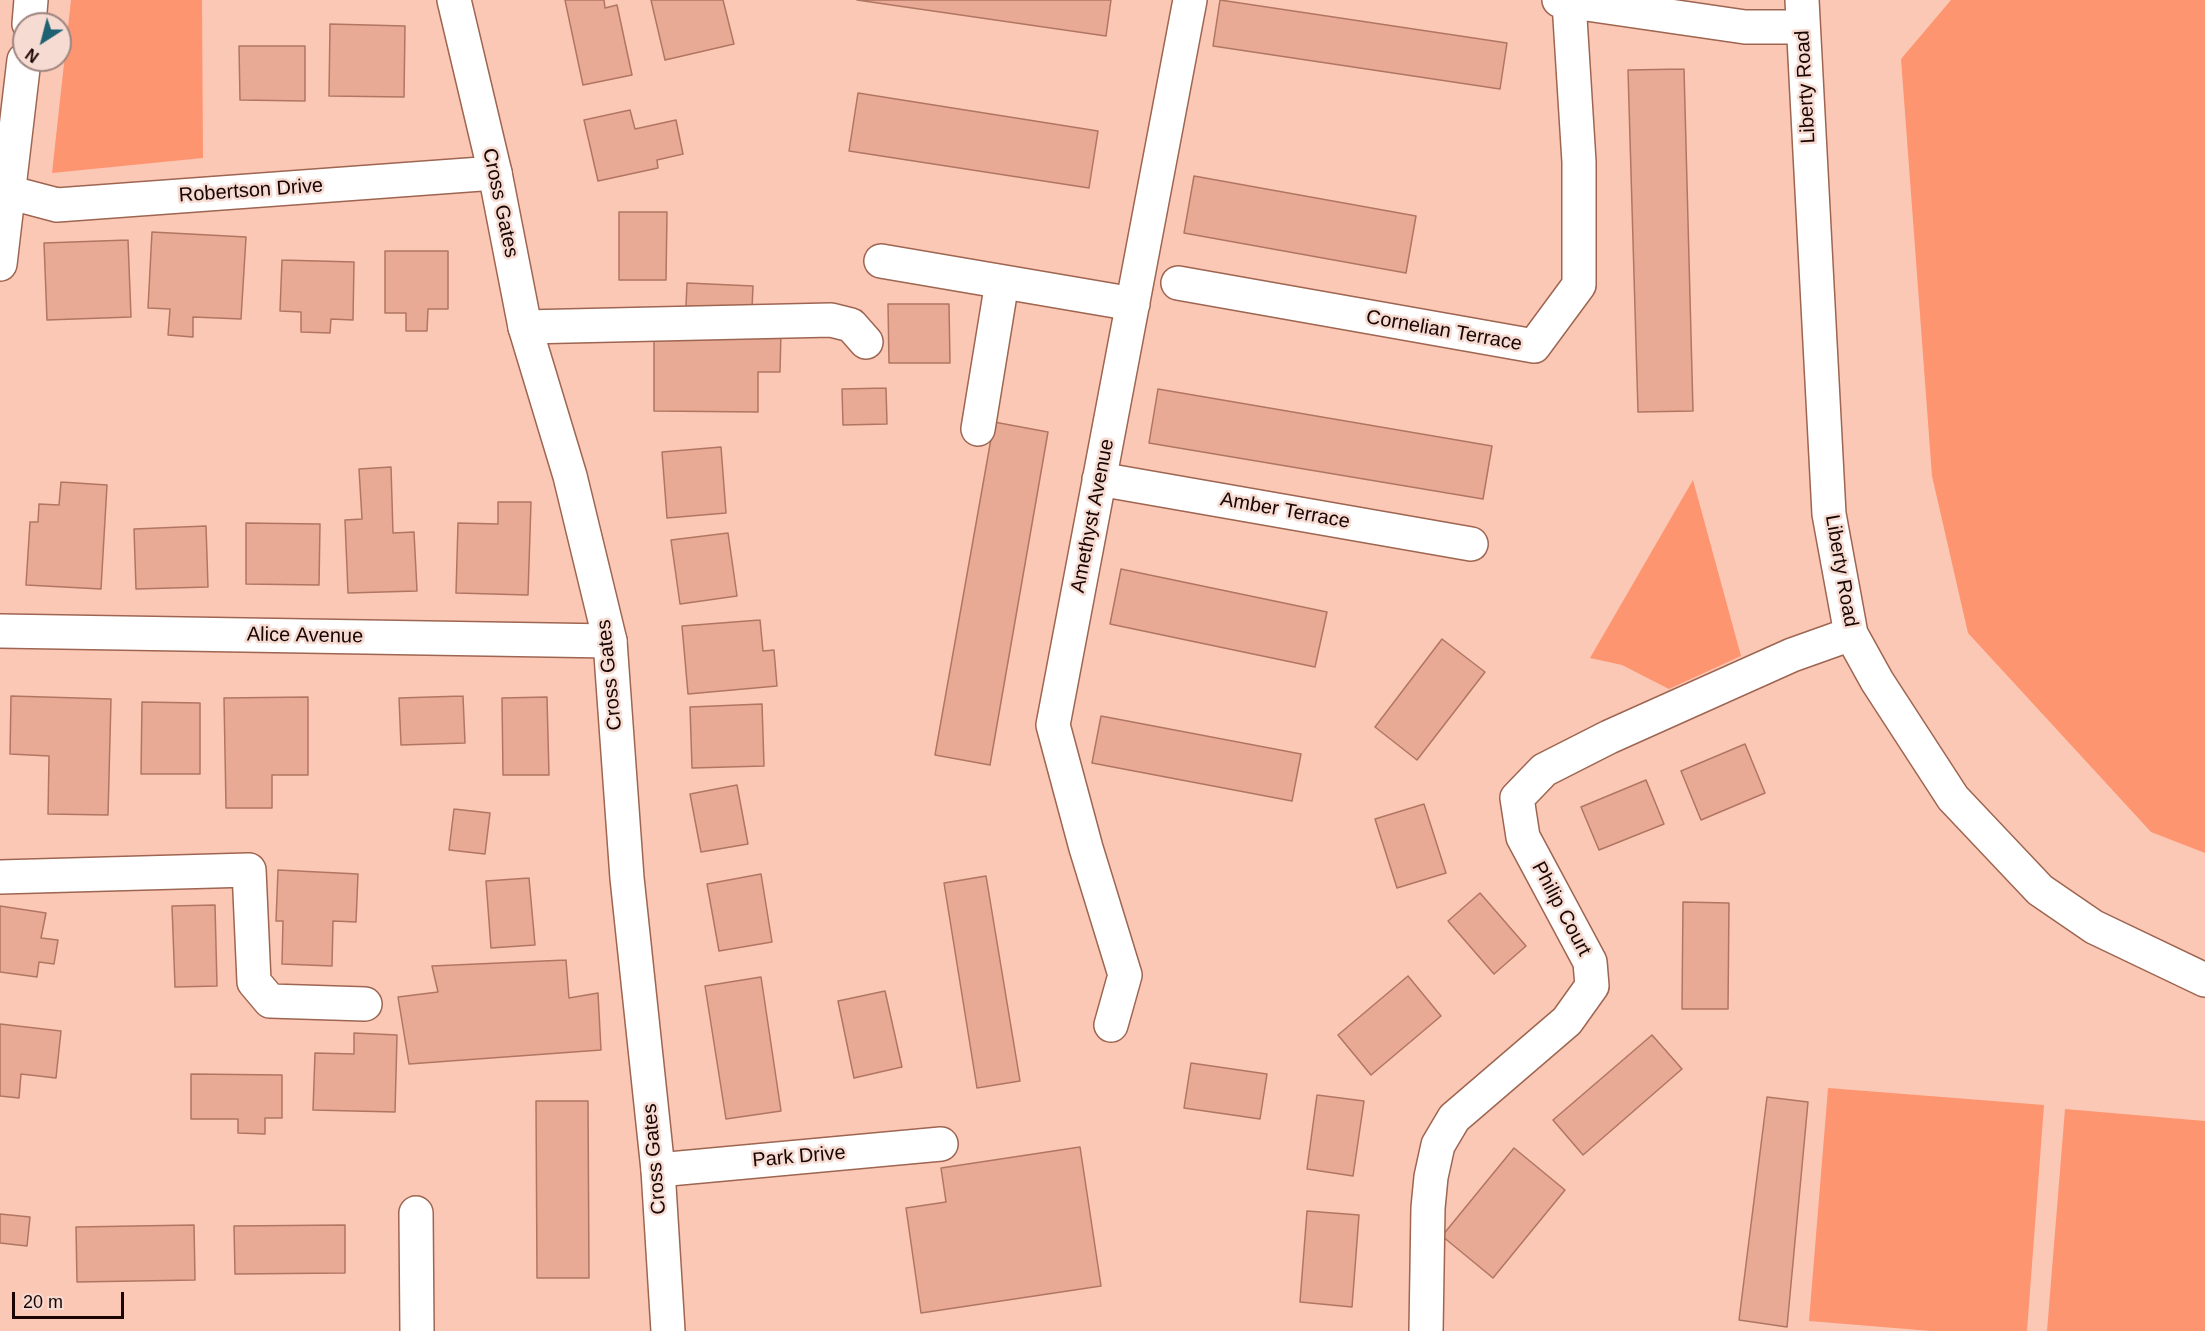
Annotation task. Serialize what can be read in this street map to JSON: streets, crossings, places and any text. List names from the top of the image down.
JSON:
{
  "streets": {
    "street": [
      "Liberty Road",
      "Robertson Drive",
      "Cross Gates",
      "Cornelian Terrace",
      "Amber Terrace",
      "Amethyst Avenue",
      "Alice Avenue",
      "Philip Court",
      "Park Drive"
    ]
  },
  "crossings": [
    ["Liberty Road", "Philip Court"],
    ["Robertson Drive", "Cross Gates"],
    ["Cross Gates", "Alice Avenue"],
    ["Cross Gates", "Park Drive"],
    ["Amber Terrace", "Amethyst Avenue"]
  ],
  "scale_bar": "20 m",
  "north": "bottom left"
}
